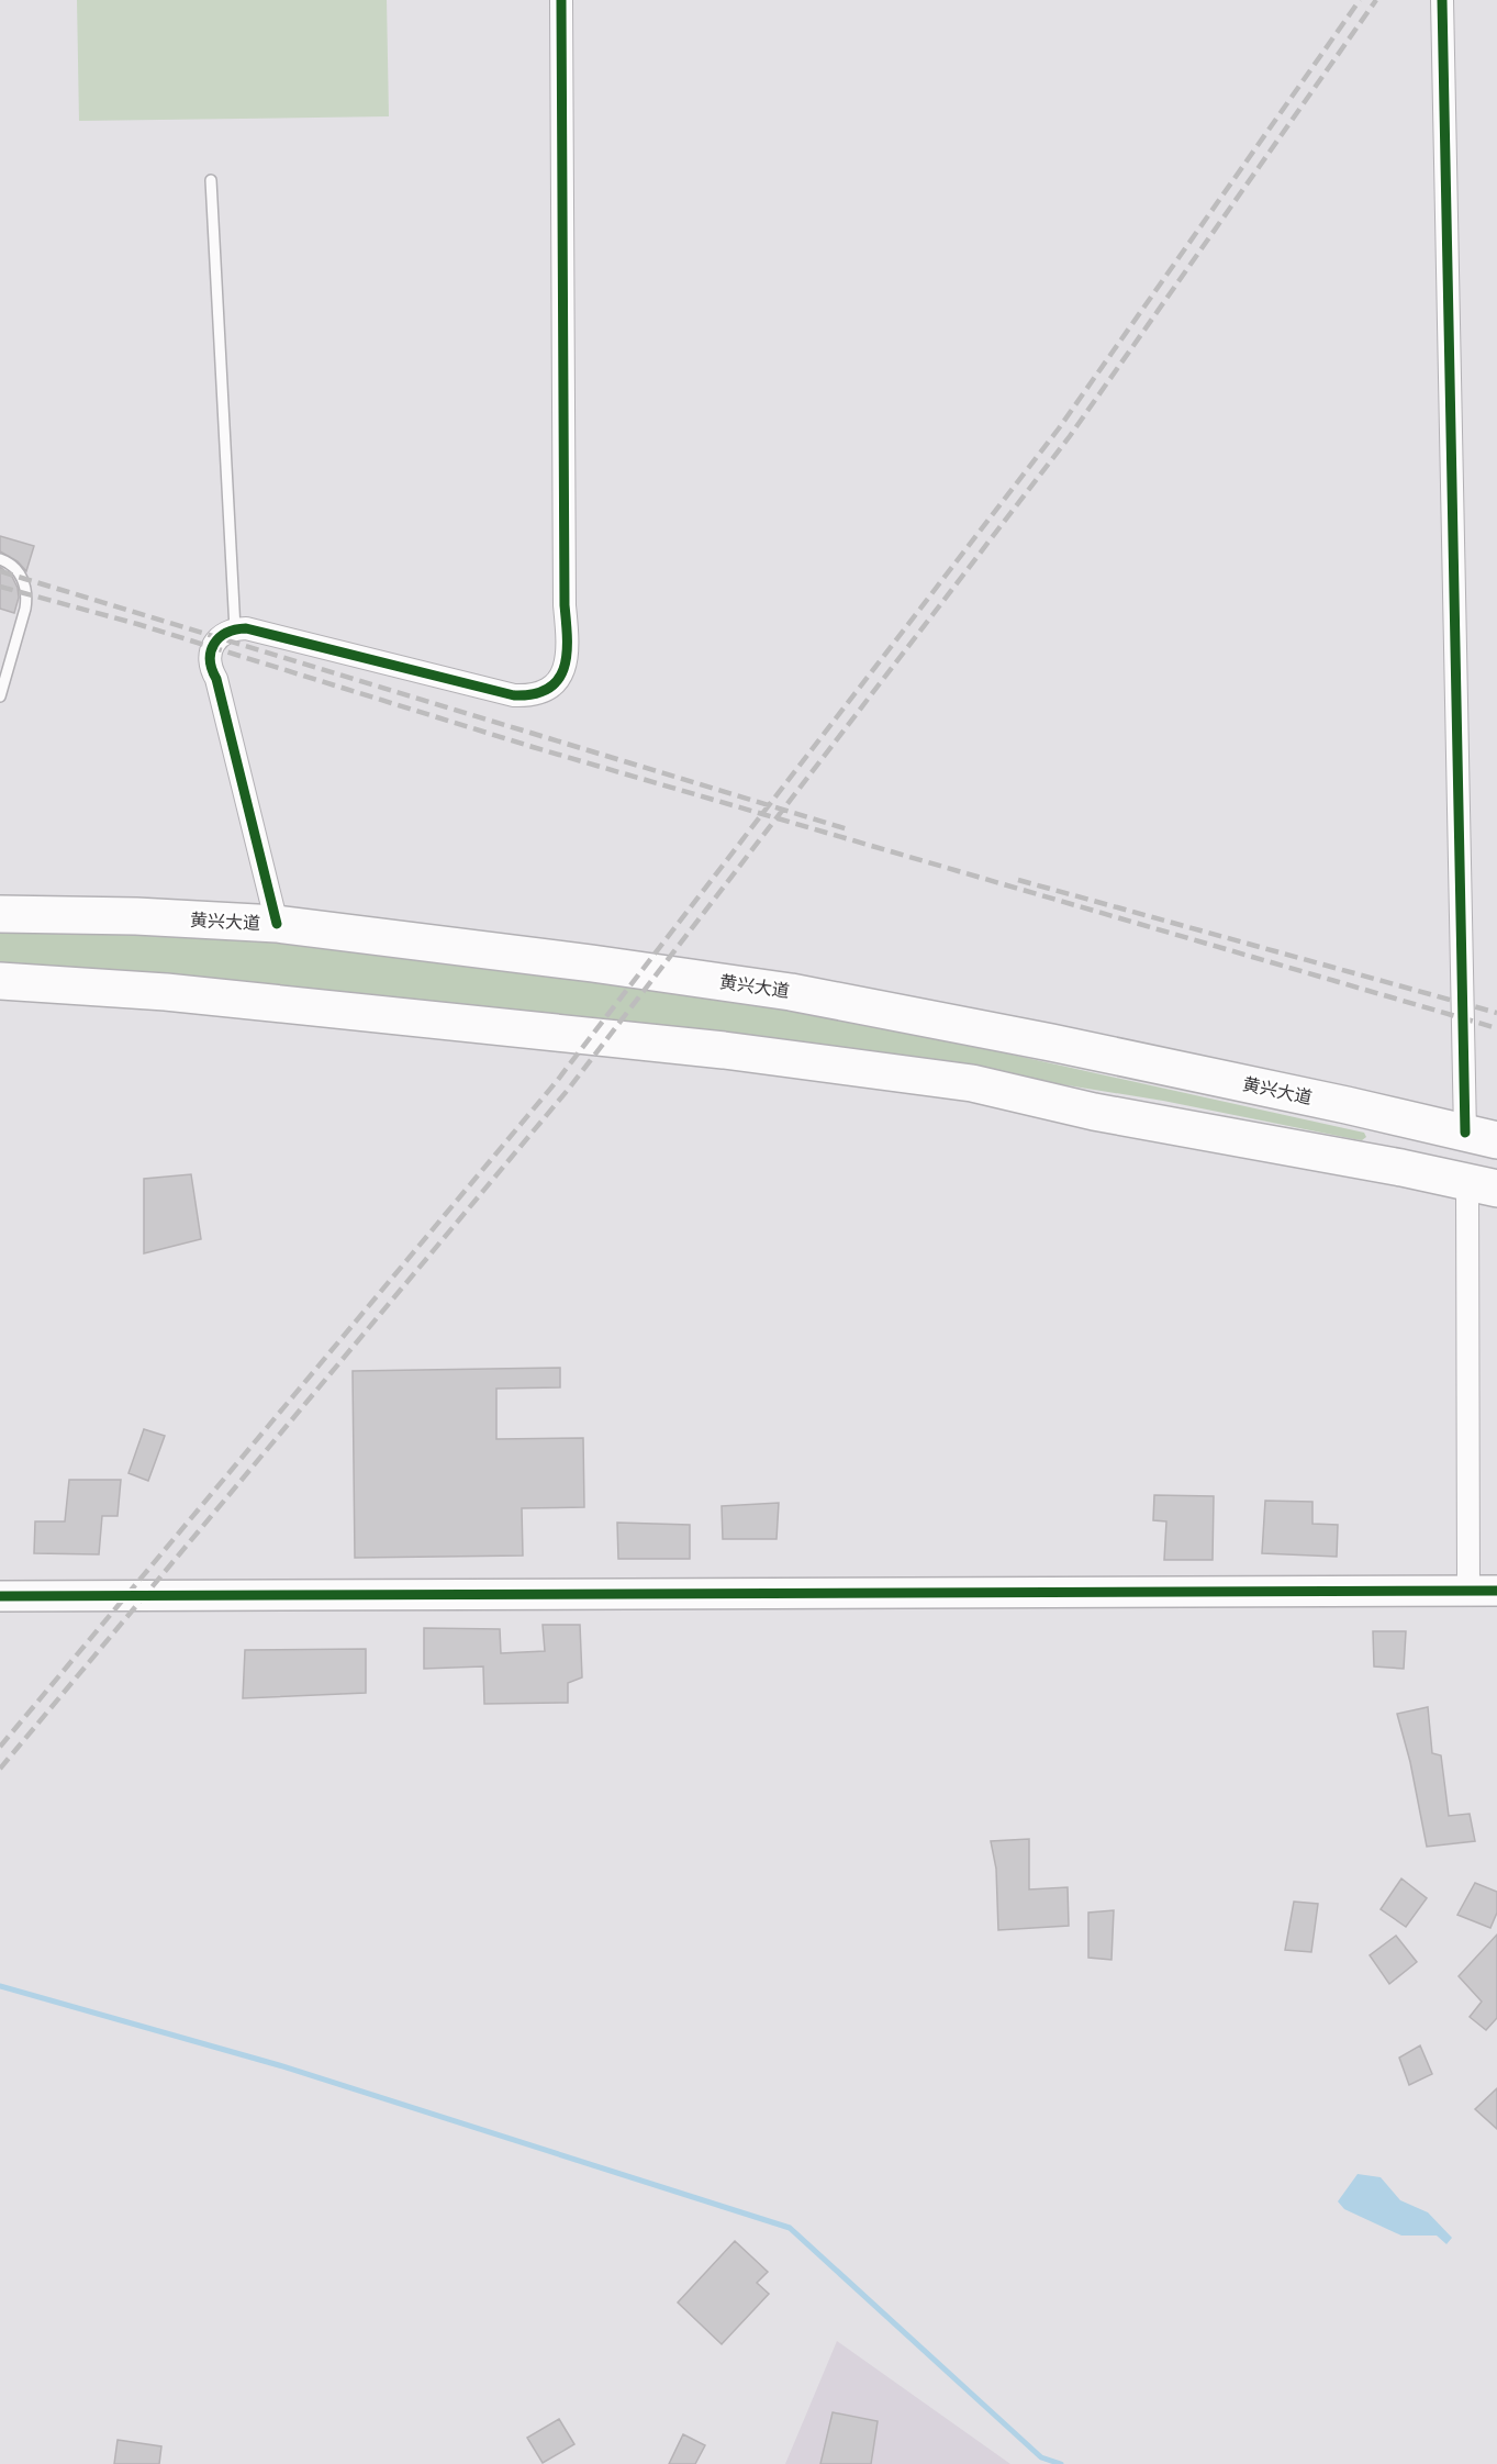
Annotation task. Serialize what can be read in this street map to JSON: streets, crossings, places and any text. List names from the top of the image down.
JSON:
{
  "streets": {
    "highway": ["黄兴大道"]
  }
}
